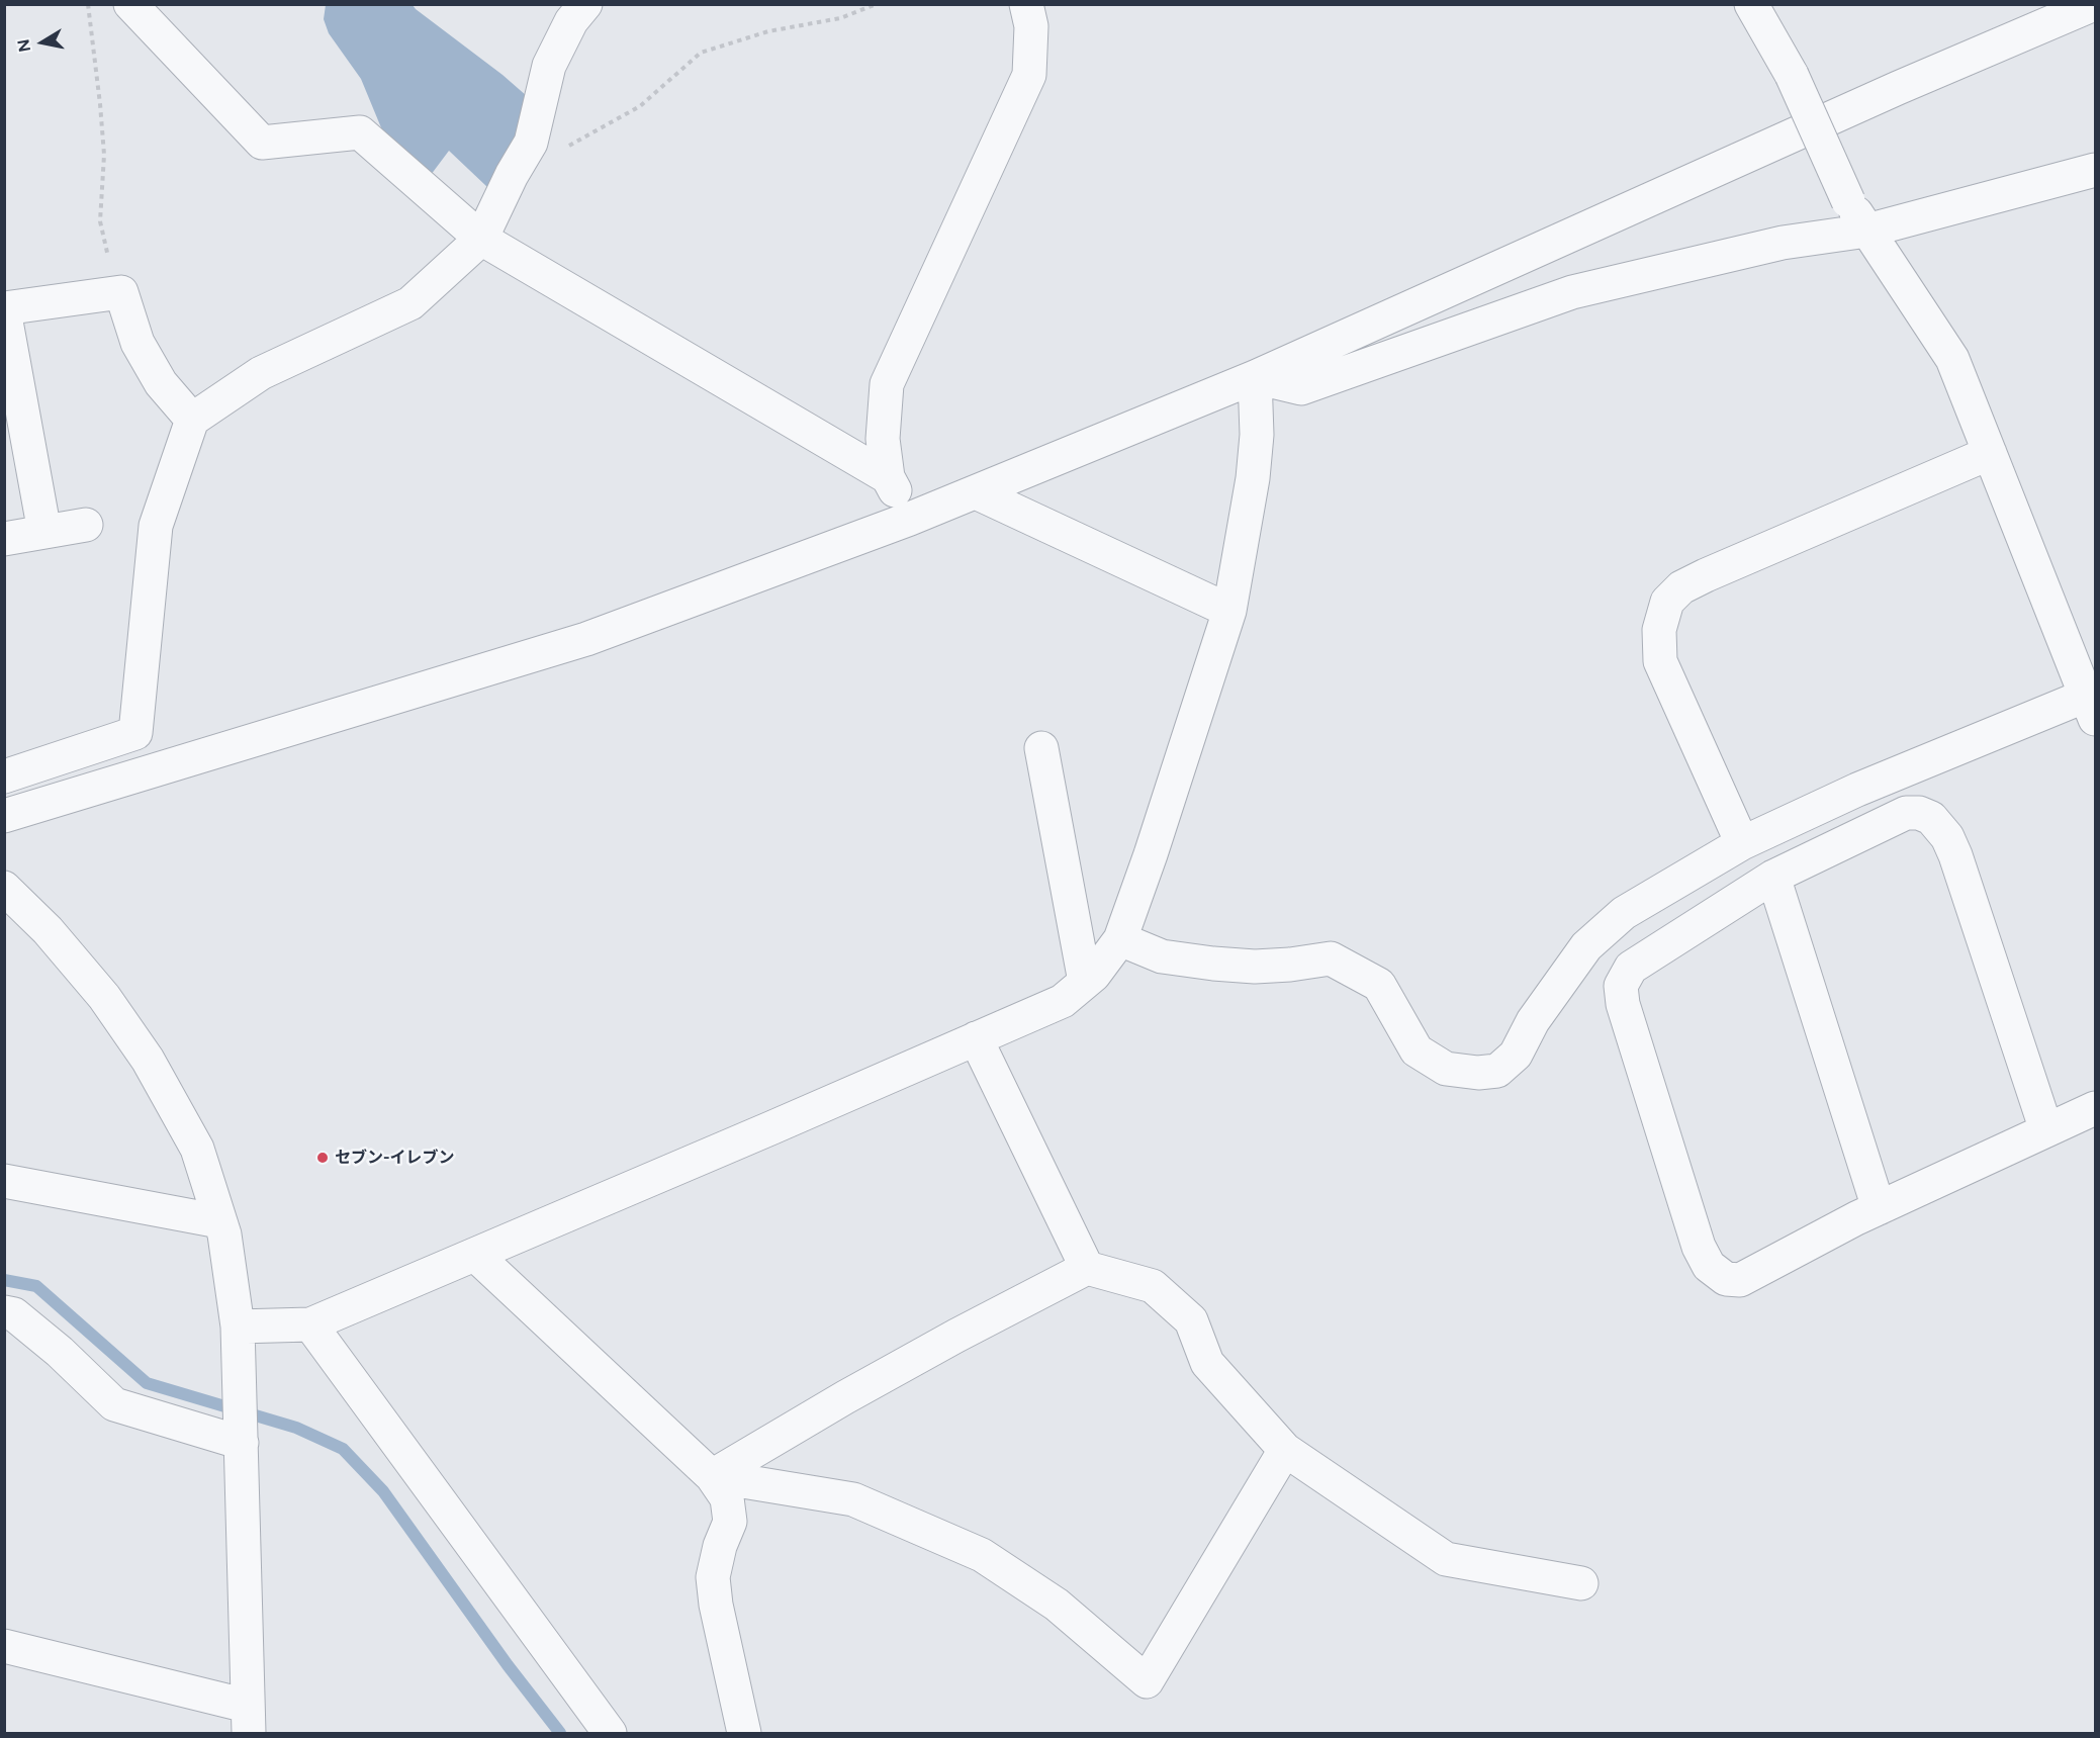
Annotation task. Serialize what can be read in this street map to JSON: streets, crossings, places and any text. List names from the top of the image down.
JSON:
{
  "places": ["セブン-イレブン"],
  "north": "left"
}
